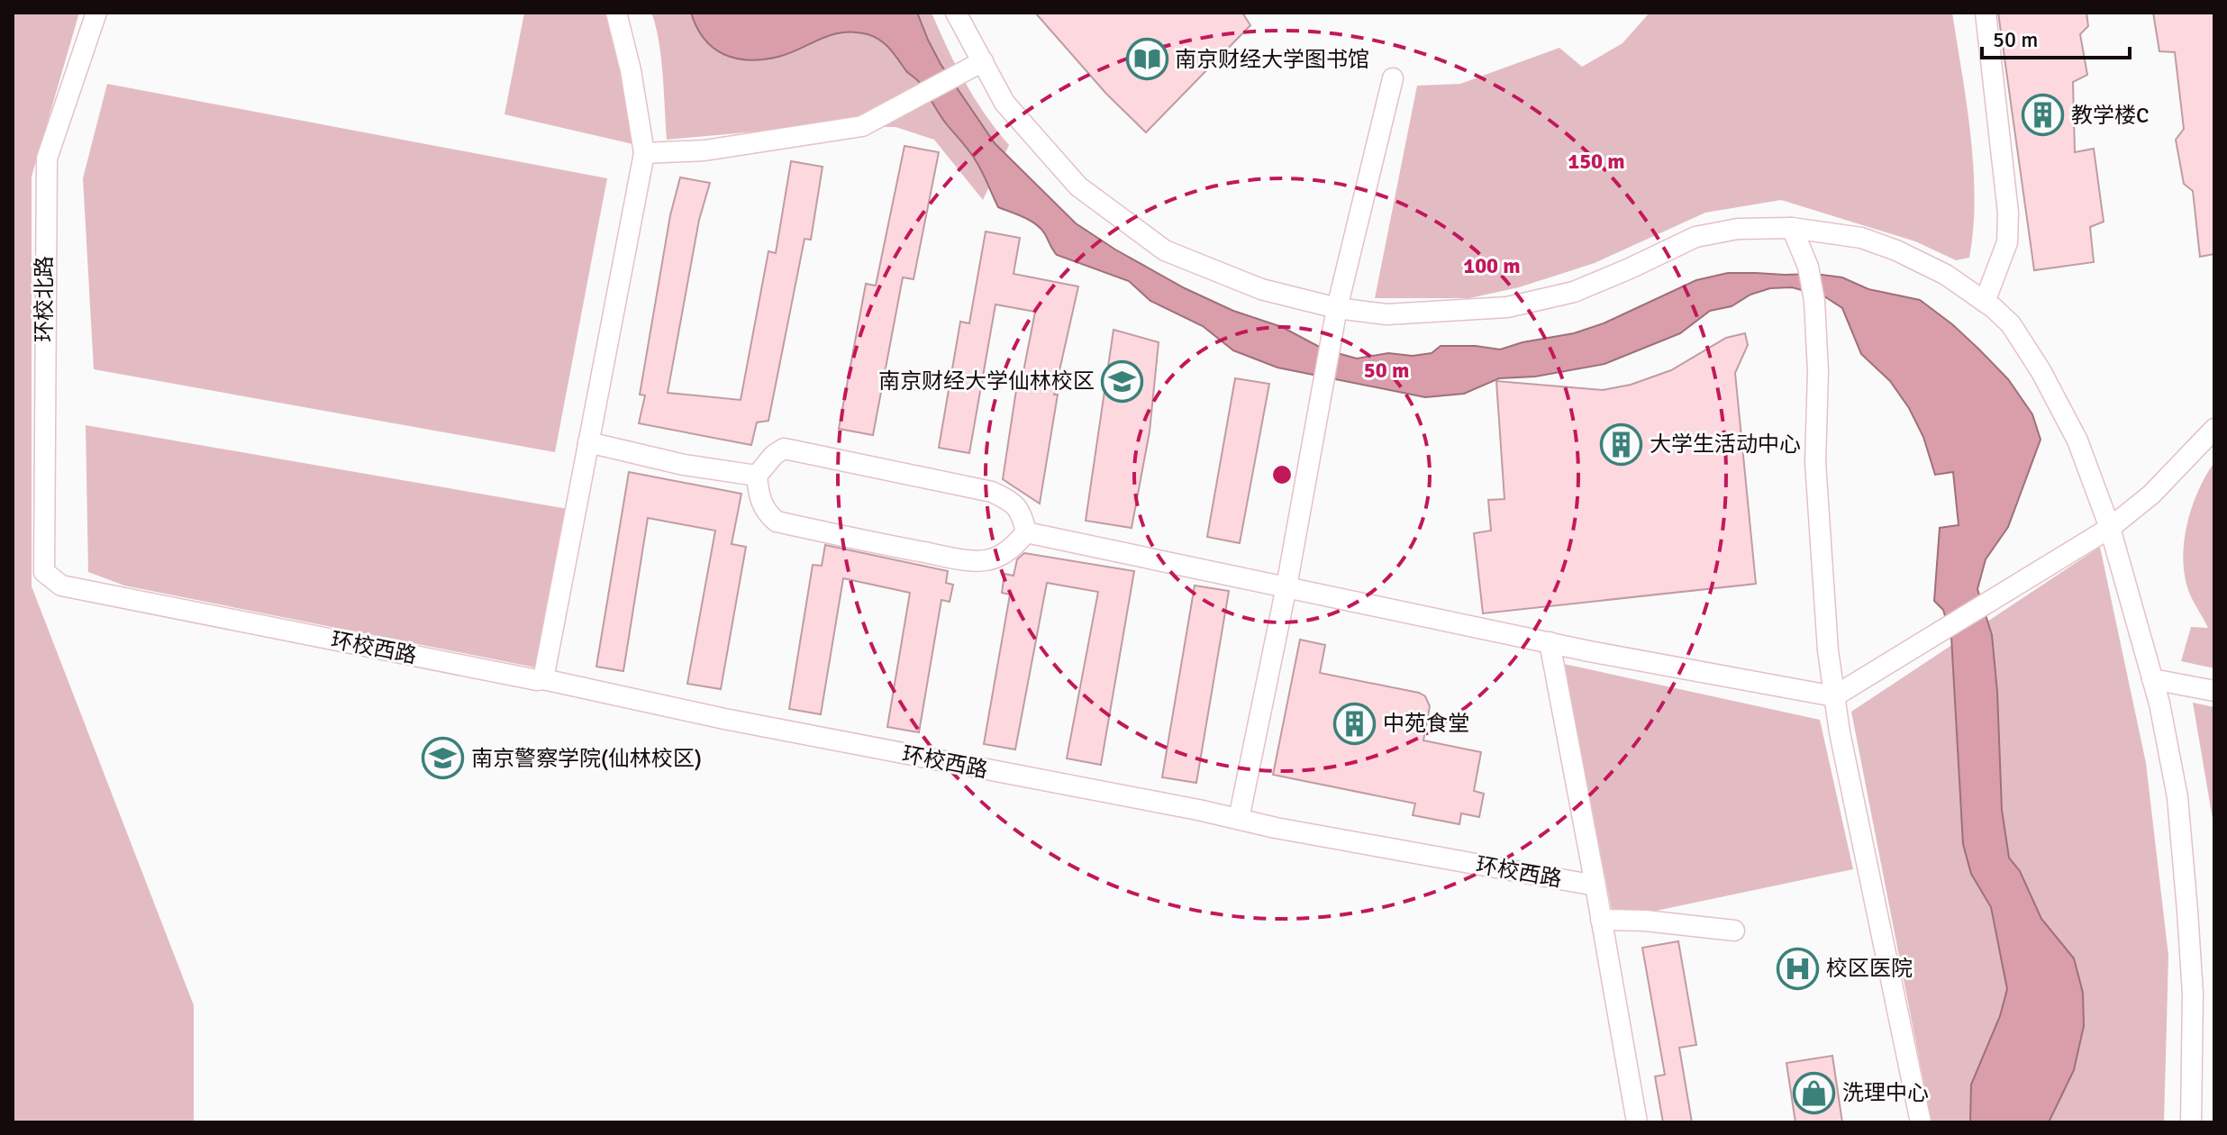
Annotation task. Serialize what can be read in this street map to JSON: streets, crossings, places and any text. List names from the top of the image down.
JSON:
{
  "streets": {
    "street": ["环校北路", "环校西路"]
  },
  "crossings": [
    ["环校北路", "环校西路"]
  ],
  "places": {
    "library": ["南京财经大学图书馆"],
    "building": ["教学楼C", "大学生活动中心", "中苑食堂"],
    "school or university": ["南京财经大学仙林校区", "南京警察学院(仙林校区)"],
    "hospital": ["校区医院"],
    "shop": ["洗理中心"]
  },
  "scale_bar": "50 m",
  "rings": ["150 m", "100 m", "50 m"]
}
